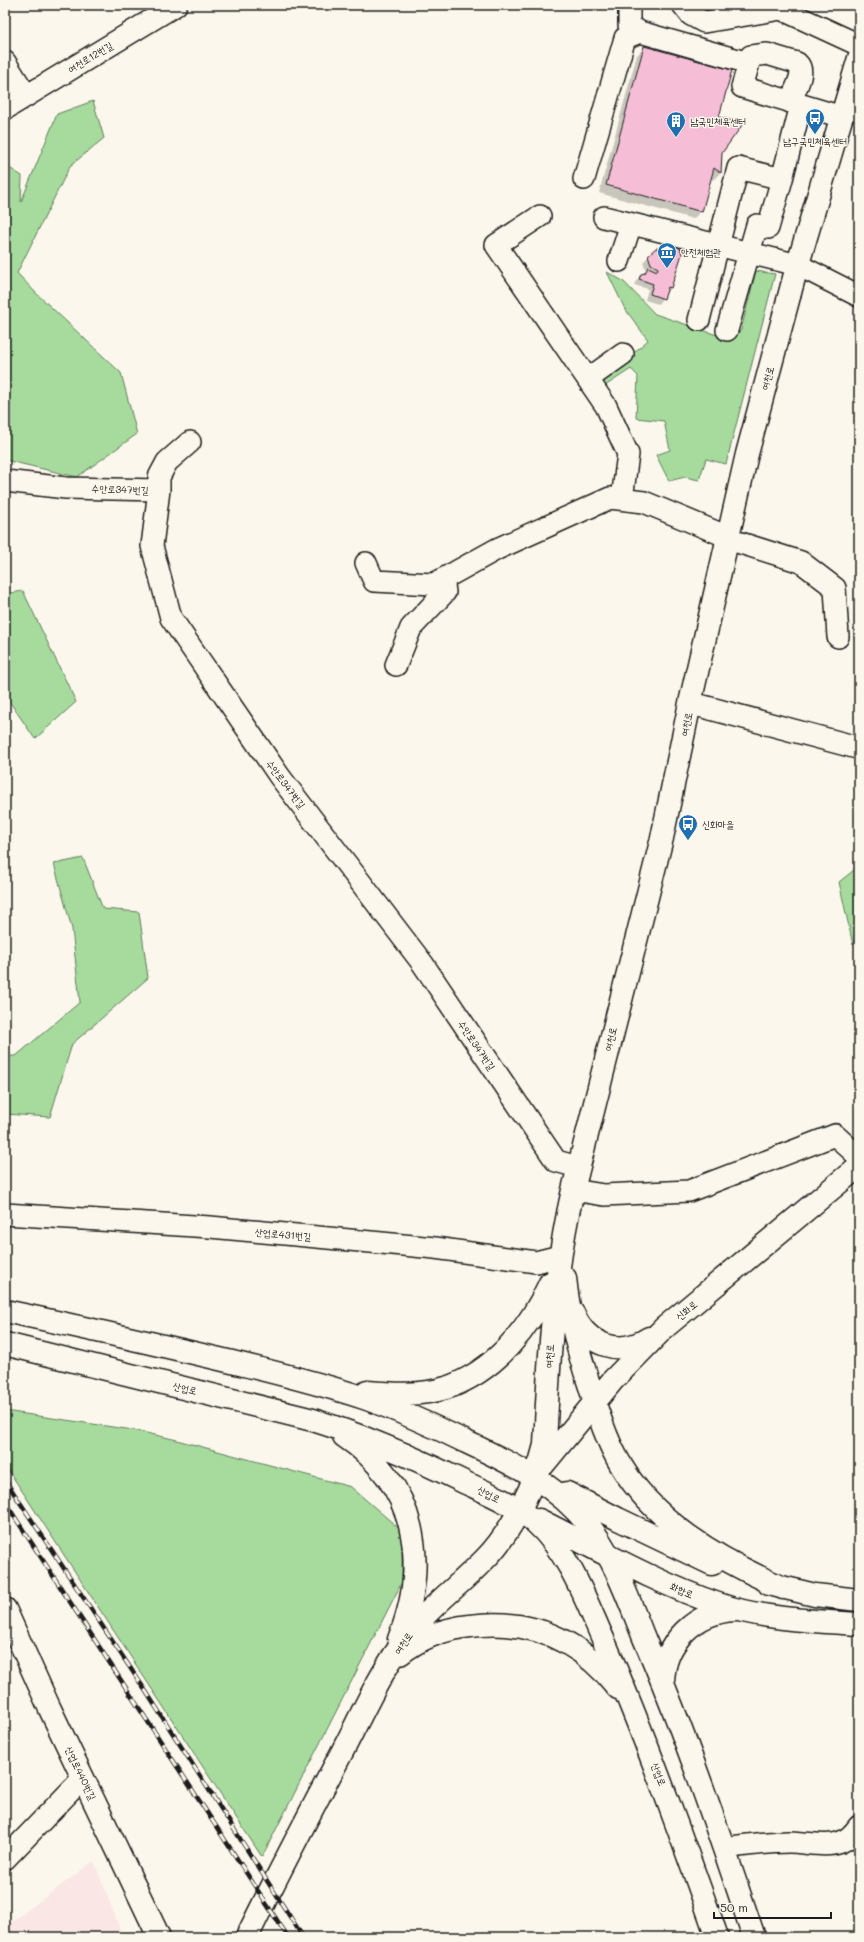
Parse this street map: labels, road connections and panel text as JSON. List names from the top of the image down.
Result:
{
  "streets": {
    "main road": [
      "여천로",
      "신화로",
      "산업로",
      "화합로",
      "산업로440번길"
    ],
    "street": ["여천로12번길", "수안로347번길", "산업로431번길"]
  },
  "crossings": [
    ["여천로", "수안로347번길"],
    ["여천로", "산업로431번길"],
    ["여천로", "신화로"],
    ["여천로", "산업로"],
    ["여천로", "화합로"],
    ["산업로", "화합로"]
  ],
  "places": {
    "bus stop": ["남구국민체육센터", "신화마을"],
    "building": ["남국민체육센터"],
    "museum": ["안전체험관"]
  },
  "scale_bar": "50 m"
}
